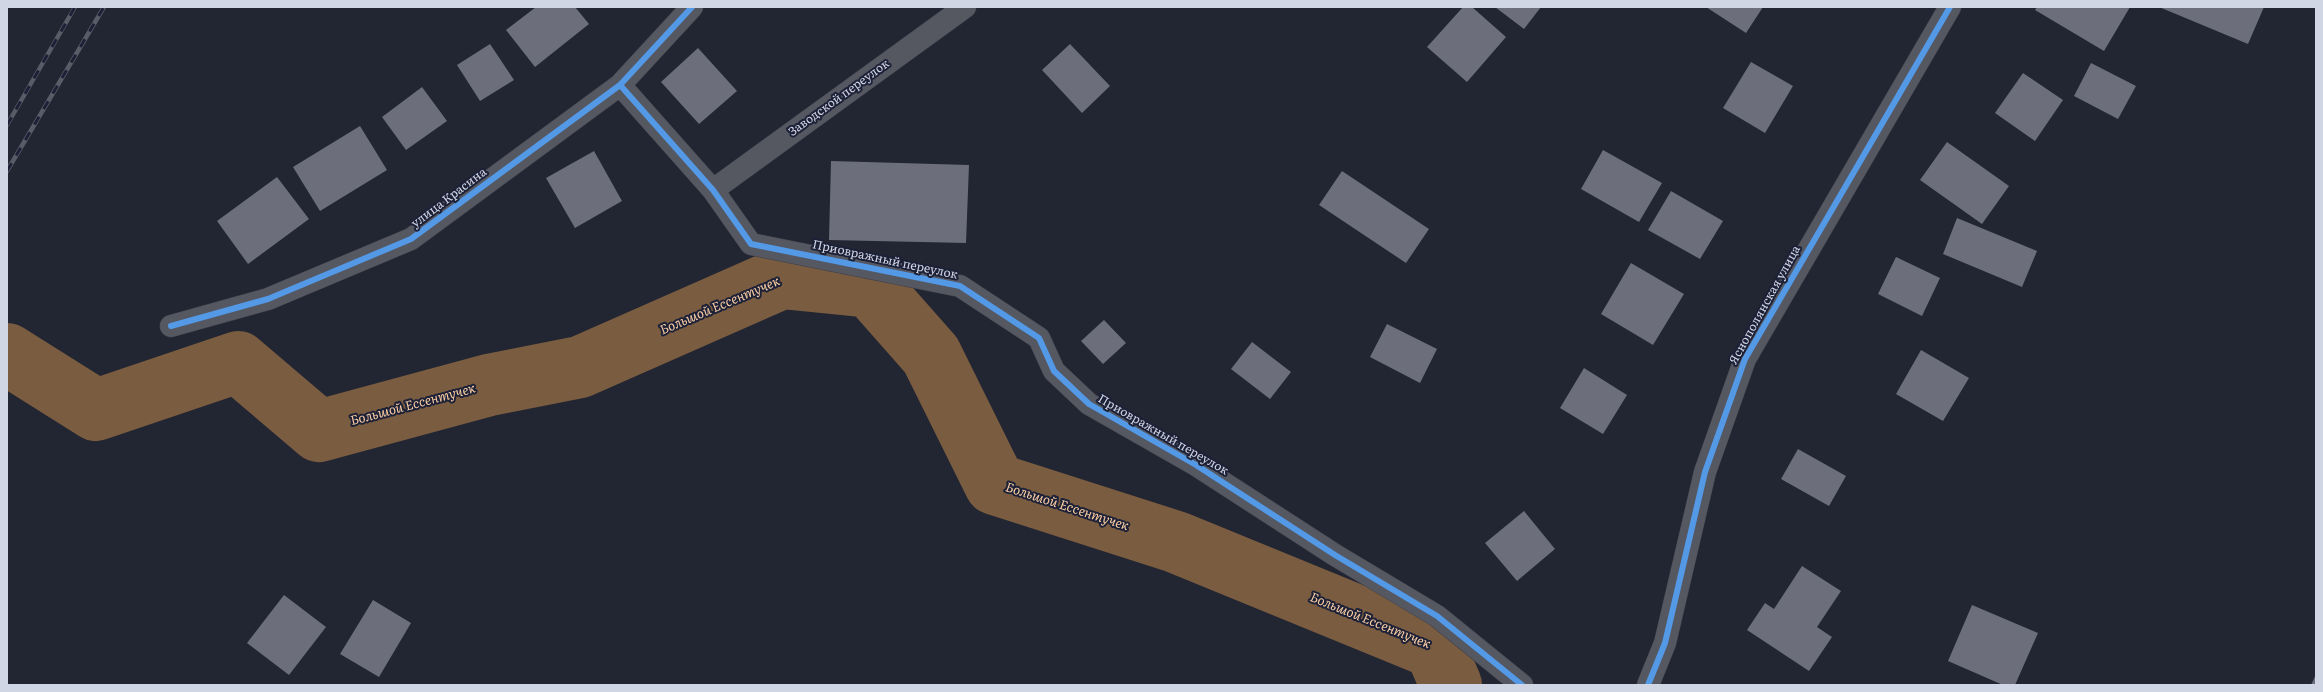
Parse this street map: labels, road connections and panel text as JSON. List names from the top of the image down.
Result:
{
  "streets": {
    "street": [
      "Заводской переулок",
      "улица Красина",
      "Приовражный переулок",
      "Яснополянская улица"
    ]
  },
  "crossings": [
    ["Заводской переулок", "Приовражный переулок"],
    ["улица Красина", "Приовражный переулок"]
  ],
  "water": ["Большой Ессентучек"]
}
